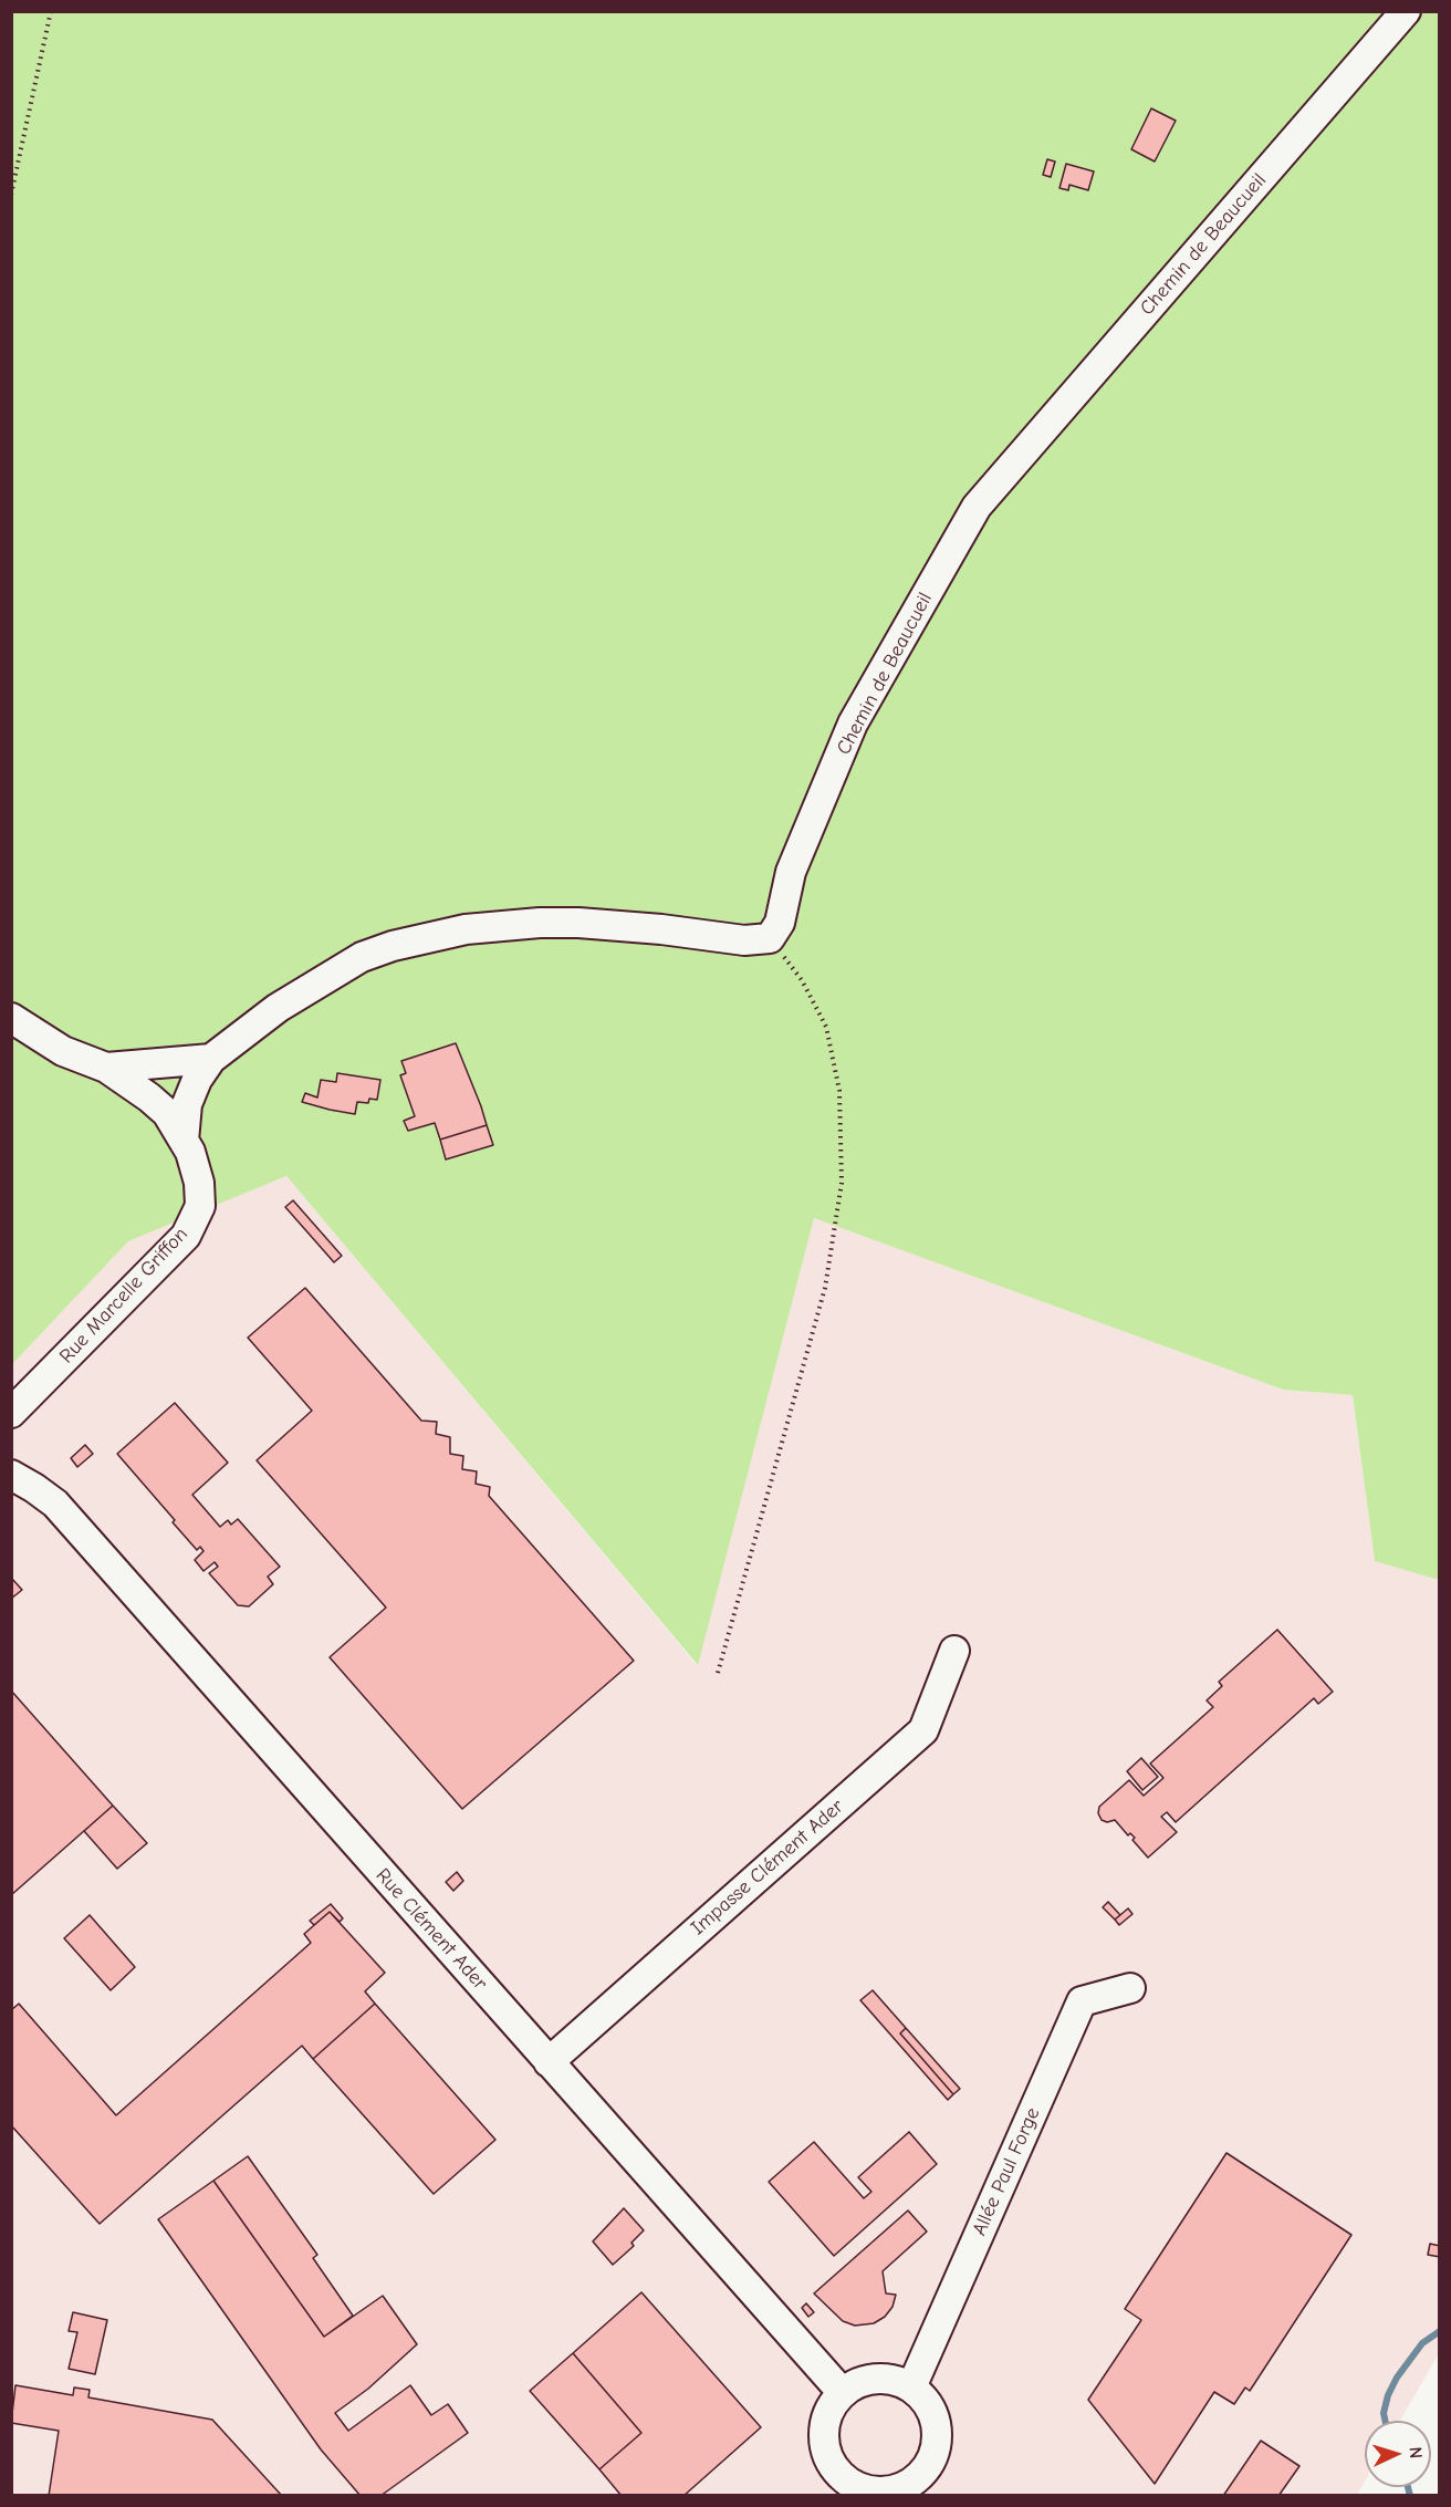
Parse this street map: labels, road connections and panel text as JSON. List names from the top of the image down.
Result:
{
  "streets": {
    "street": [
      "Chemin de Beaucueil",
      "Rue Marcelle Griffon",
      "Impasse Clément Ader",
      "Rue Clément Ader",
      "Allée Paul Forge"
    ]
  },
  "crossings": [
    ["Impasse Clément Ader", "Rue Clément Ader"],
    ["Rue Clément Ader", "Allée Paul Forge"]
  ],
  "north": "right"
}
